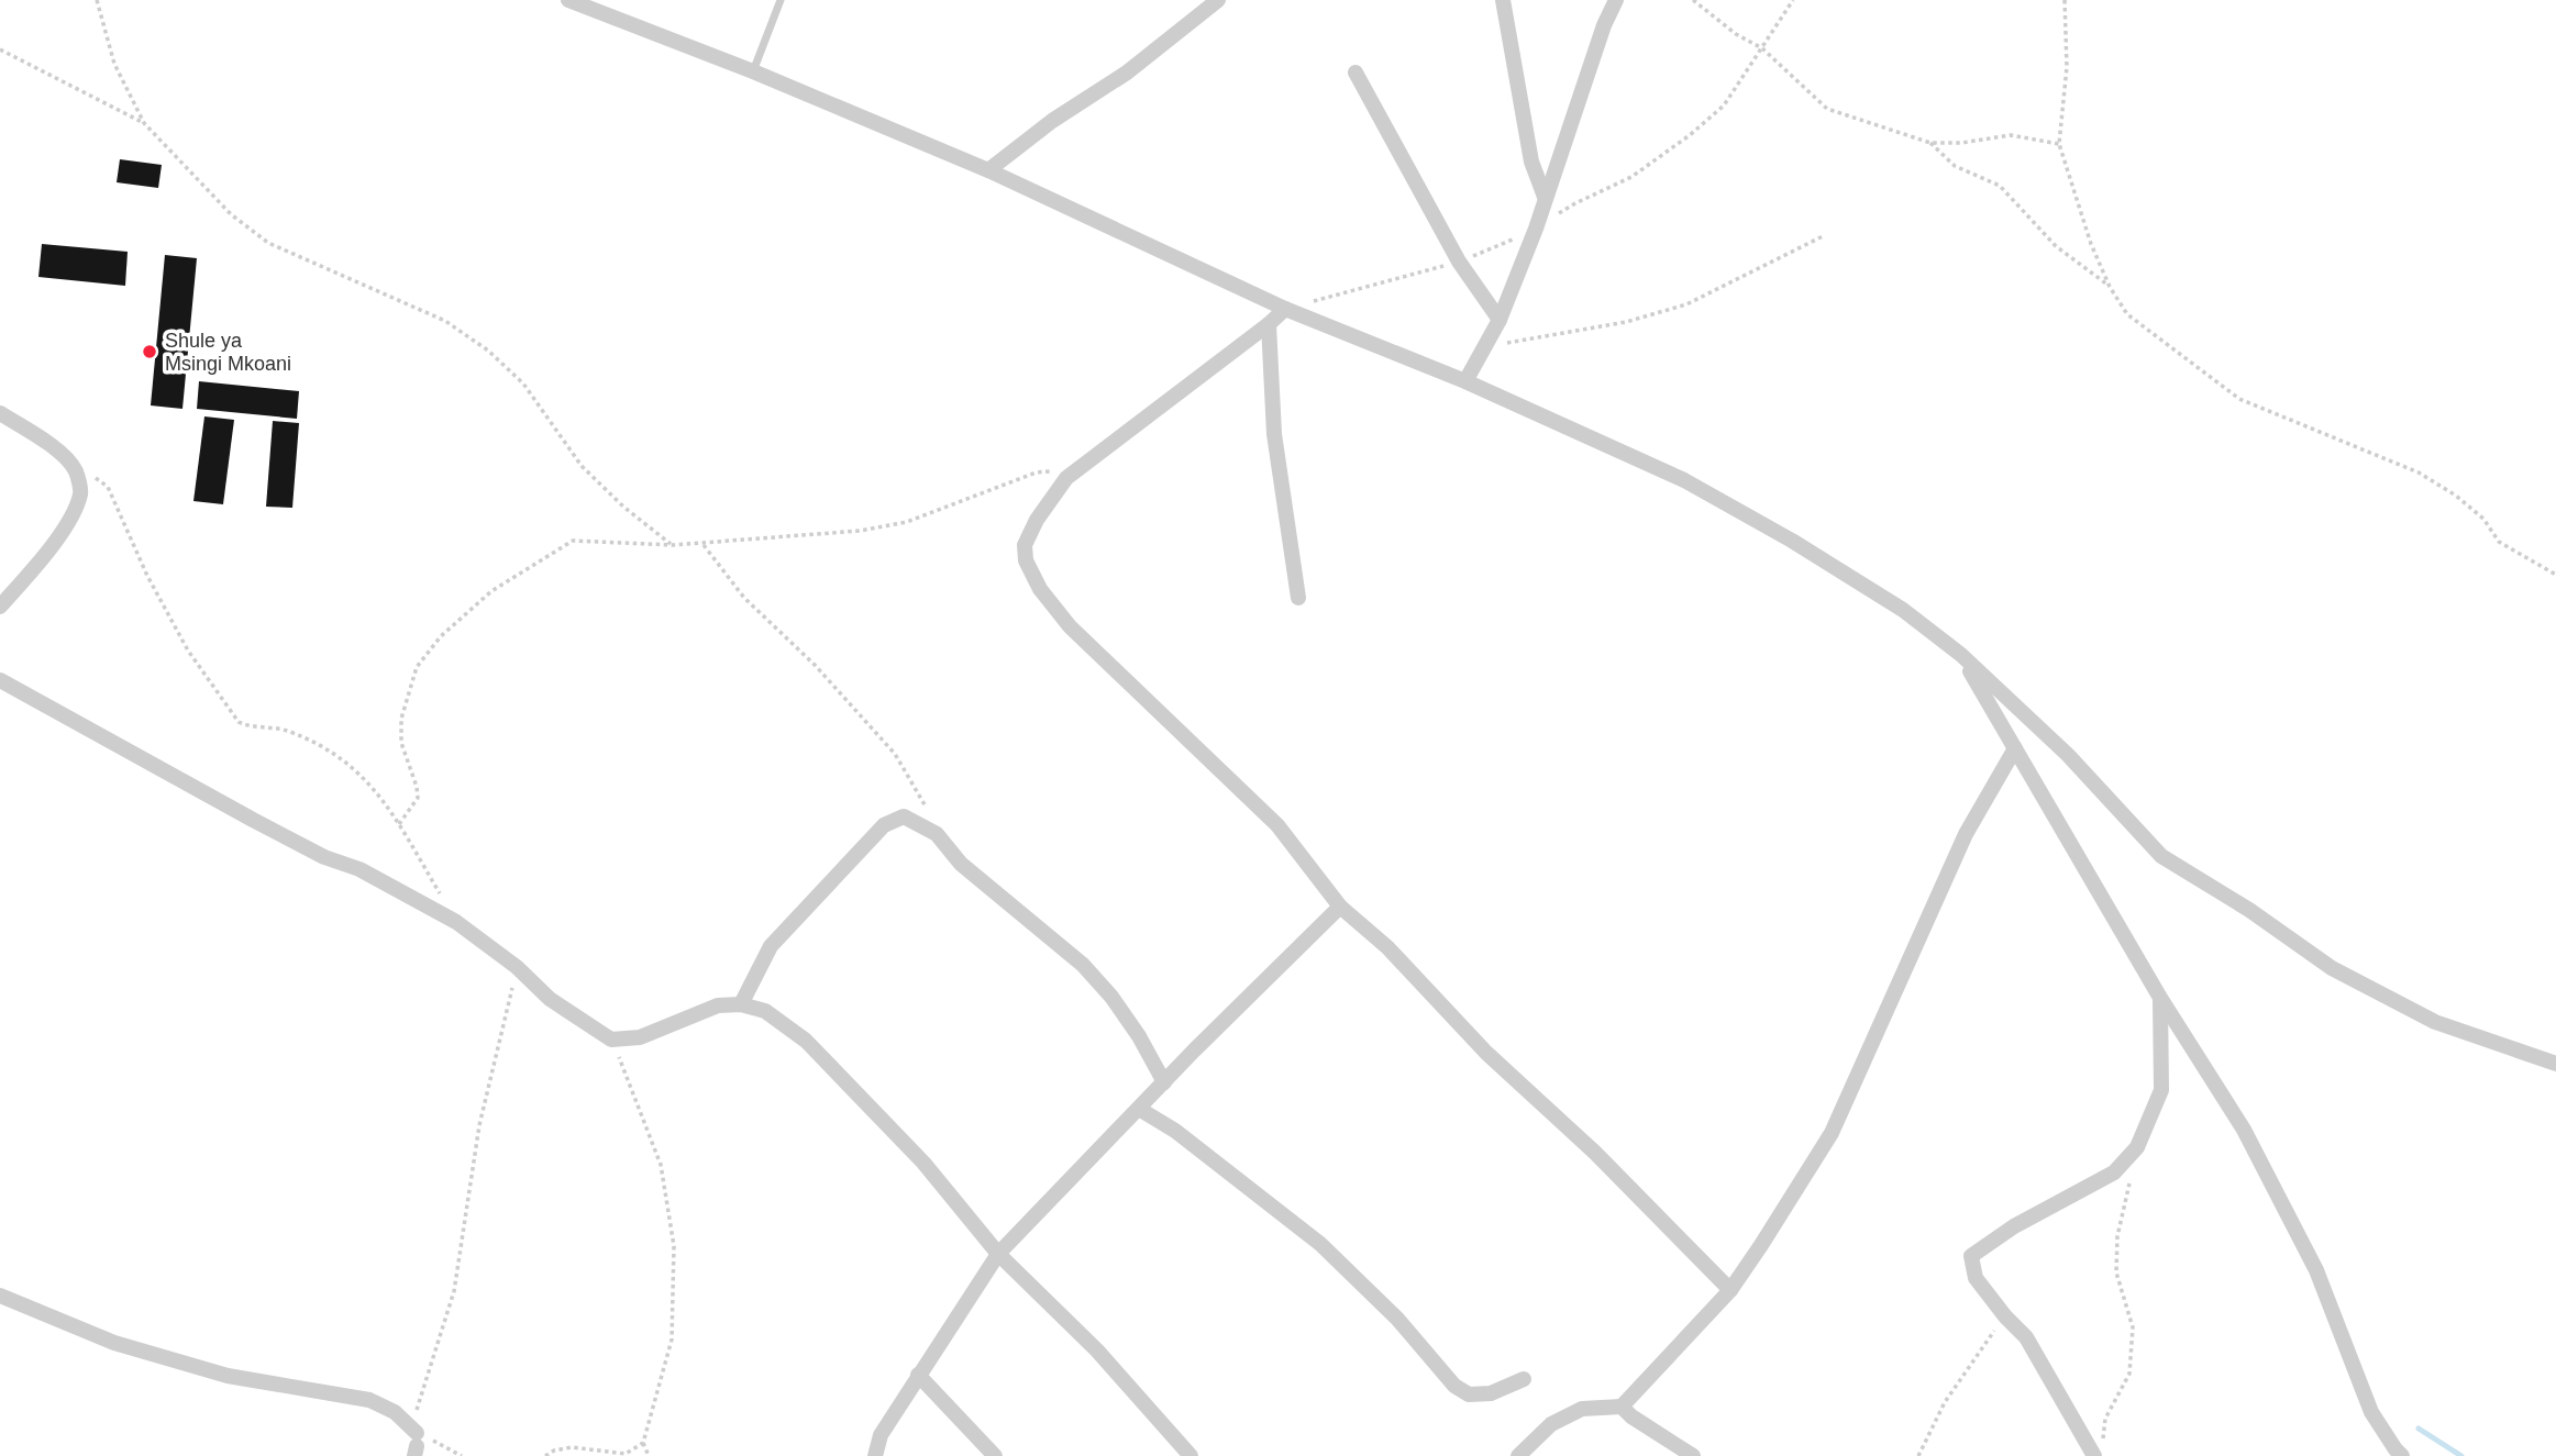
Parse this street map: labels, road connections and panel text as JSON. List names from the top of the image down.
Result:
{
  "places": ["Shule ya Msingi Mkoani"]
}
